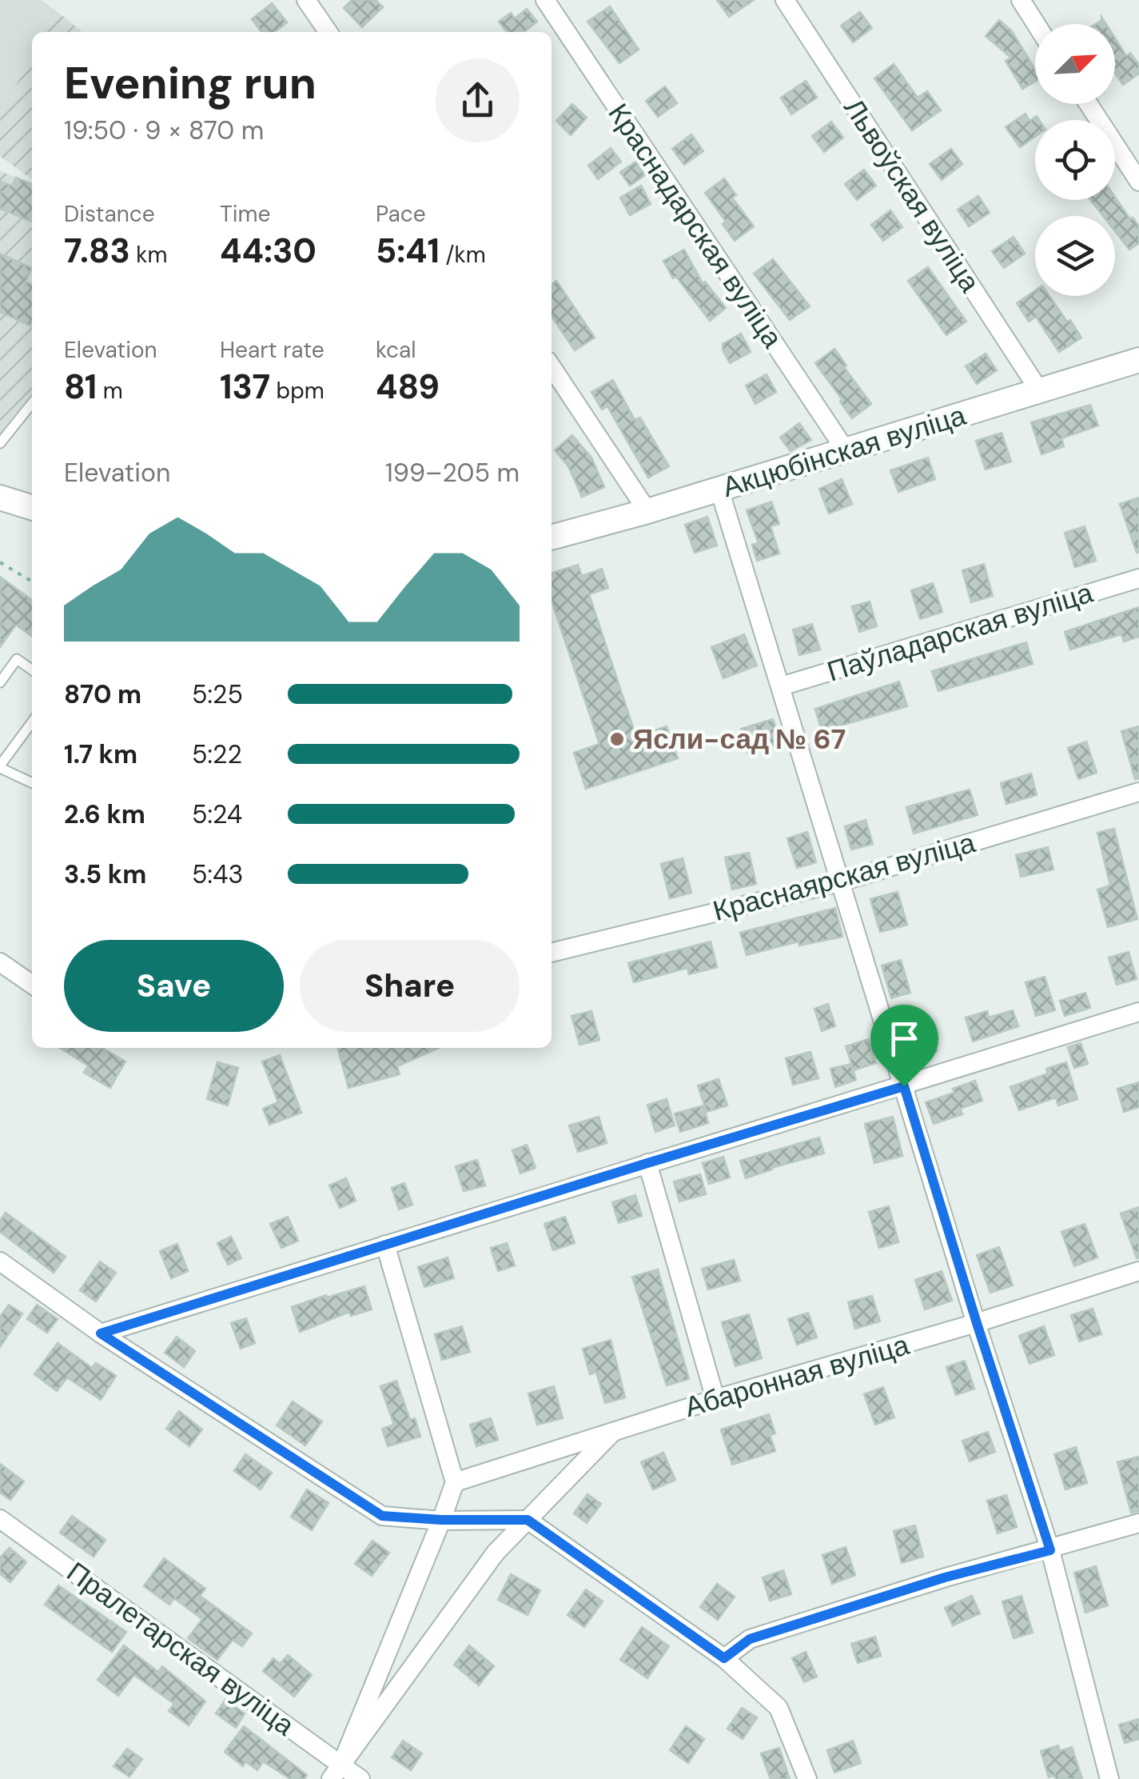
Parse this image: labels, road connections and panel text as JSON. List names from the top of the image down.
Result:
{
  "streets": {
    "street": [
      "Львоўская вуліца",
      "Краснадарская вуліца",
      "Акцюбінская вуліца",
      "Паўладарская вуліца",
      "Краснаярская вуліца",
      "Абаронная вуліца",
      "Пралетарская вуліца"
    ]
  },
  "crossings": [
    ["Львоўская вуліца", "Акцюбінская вуліца"],
    ["Краснадарская вуліца", "Акцюбінская вуліца"]
  ],
  "places": ["Ясли-сад № 67"],
  "north": "top right",
  "page": {
    "heading": ["Evening run", "19:50 · 9 × 870 m"],
    "stats": [
      ["Distance", "7.83 km"],
      ["Time", "44:30"],
      ["Pace", "5:41 /km"],
      ["Elevation", "81 m"],
      ["Heart rate", "137 bpm"],
      ["kcal", "489"]
    ],
    "chart": ["Elevation", "199–205 m"],
    "list": [
      {
        "name": "870 m",
        "note": "5:25"
      },
      {
        "name": "1.7 km",
        "note": "5:22"
      },
      {
        "name": "2.6 km",
        "note": "5:24"
      },
      {
        "name": "3.5 km",
        "note": "5:43"
      }
    ],
    "buttons": ["Save", "Share"]
  }
}
